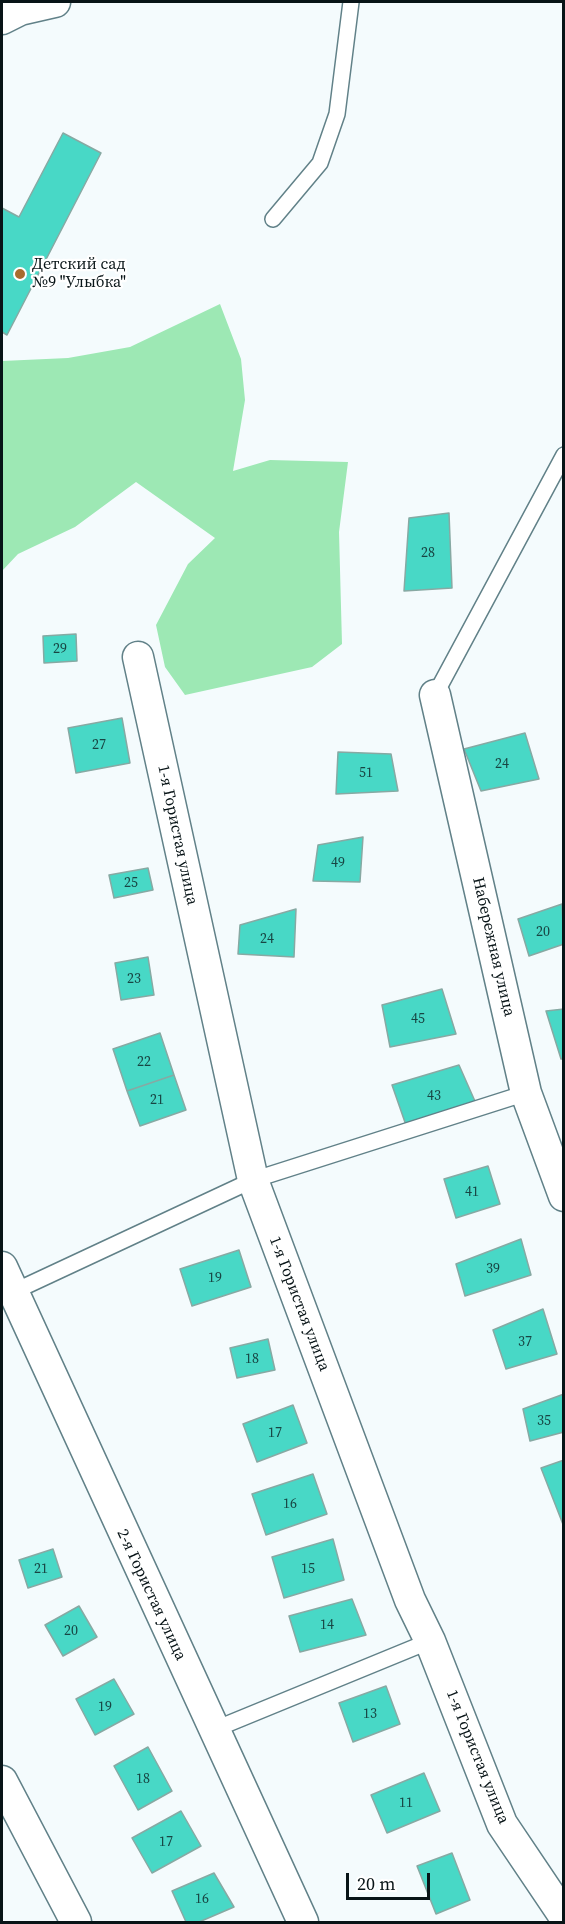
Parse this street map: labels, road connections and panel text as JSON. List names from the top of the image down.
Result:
{
  "streets": {
    "street": ["1-я Гористая улица", "Набережная улица", "2-я Гористая улица"]
  },
  "places": ["Детский сад №9 \"Улыбка\""],
  "house_numbers": [
    "28",
    "29",
    "27",
    "24",
    "51",
    "49",
    "25",
    "20",
    "24",
    "23",
    "45",
    "22",
    "43",
    "21",
    "41",
    "39",
    "19",
    "37",
    "18",
    "35",
    "17",
    "16",
    "21",
    "15",
    "14",
    "20",
    "19",
    "13",
    "18",
    "11",
    "17",
    "16"
  ],
  "scale_bar": "20 m"
}
